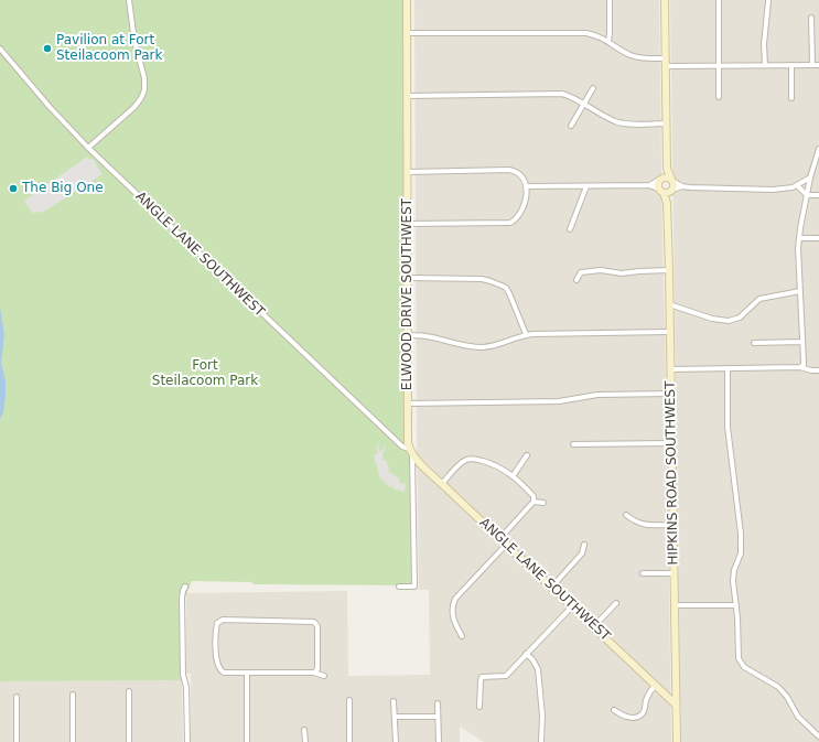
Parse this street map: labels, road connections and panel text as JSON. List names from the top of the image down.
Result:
{
  "streets": {
    "street": ["ANGLE LANE SOUTHWEST", "ELWOOD DRIVE SOUTHWEST", "HIPKINS ROAD SOUTHWEST"]
  },
  "crossings": [
    ["ANGLE LANE SOUTHWEST", "ELWOOD DRIVE SOUTHWEST"],
    ["ANGLE LANE SOUTHWEST", "HIPKINS ROAD SOUTHWEST"]
  ],
  "parks": ["Fort Steilacoom Park"],
  "places": ["Pavilion at Fort Steilacoom Park", "The Big One"]
}
